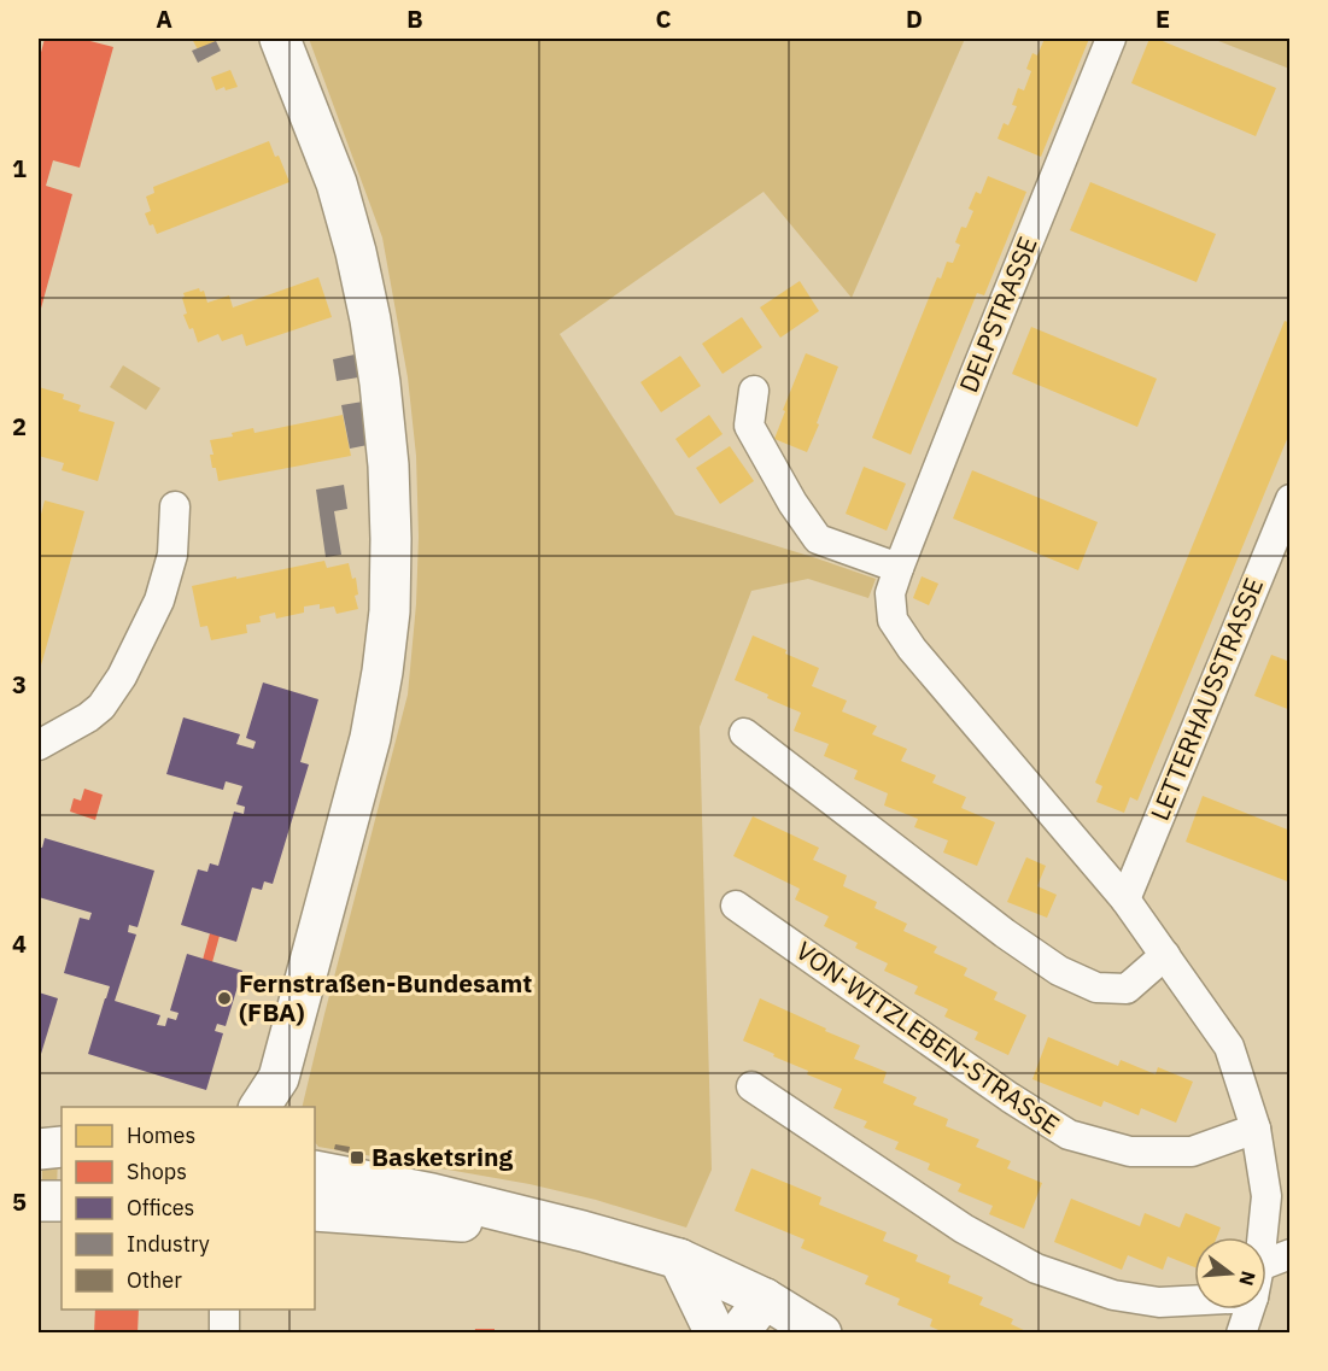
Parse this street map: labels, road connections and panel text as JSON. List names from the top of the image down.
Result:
{
  "streets": {
    "street": ["DELPSTRASSE", "LETTERHAUSSTRASSE", "VON-WITZLEBEN-STRASSE"]
  },
  "places": {
    "other": ["Fernstraßen-Bundesamt (FBA)"],
    "transit": ["Basketsring"]
  },
  "legend": [
    "Homes",
    "Shops",
    "Offices",
    "Industry",
    "Other"
  ],
  "north": "right",
  "grid": {
    "columns": [
      "A",
      "B",
      "C",
      "D",
      "E"
    ],
    "rows": [
      "1",
      "2",
      "3",
      "4",
      "5"
    ]
  }
}
